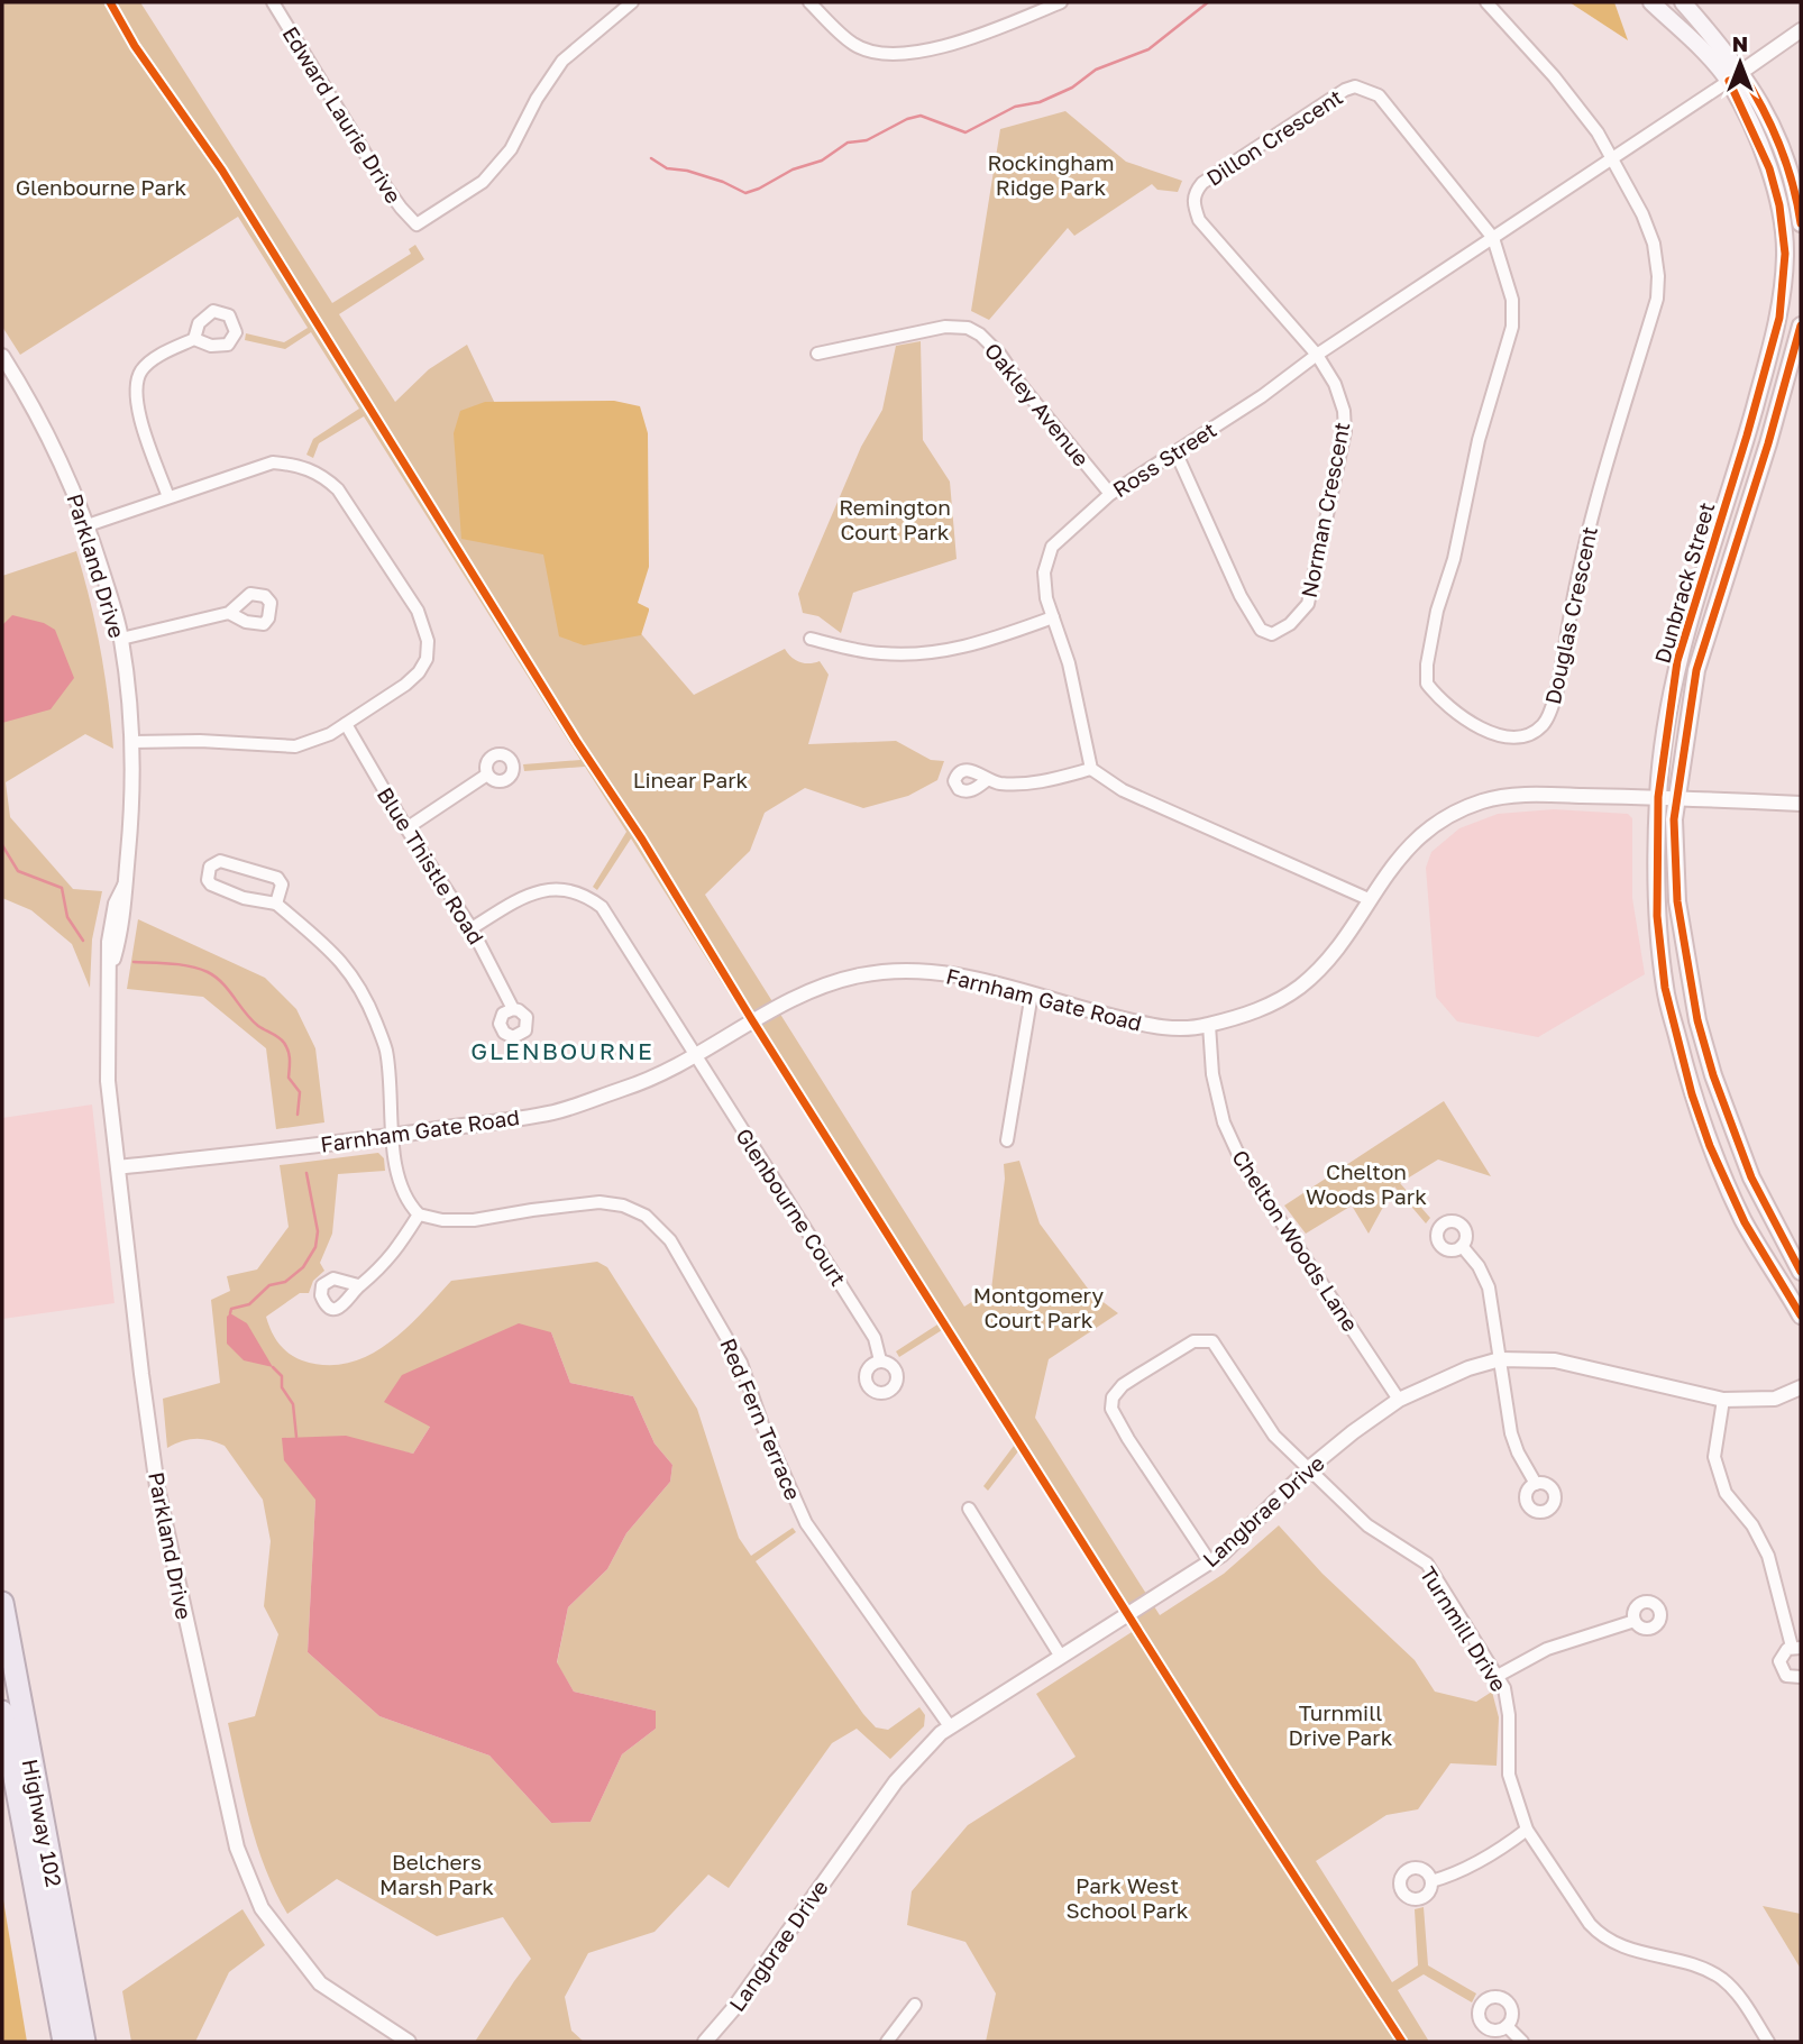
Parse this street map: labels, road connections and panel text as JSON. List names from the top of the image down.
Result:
{
  "streets": {
    "highway": ["Highway 102"],
    "main road": ["Dunbrack Street"],
    "street": [
      "Edward Laurie Drive",
      "Dillon Crescent",
      "Oakley Avenue",
      "Ross Street",
      "Norman Crescent",
      "Parkland Drive",
      "Douglas Crescent",
      "Blue Thistle Road",
      "Farnham Gate Road",
      "Glenbourne Court",
      "Chelton Woods Lane",
      "Red Fern Terrace",
      "Langbrae Drive",
      "Turnmill Drive"
    ]
  },
  "crossings": [
    ["Dillon Crescent", "Ross Street"],
    ["Dillon Crescent", "Norman Crescent"],
    ["Dillon Crescent", "Douglas Crescent"],
    ["Oakley Avenue", "Ross Street"],
    ["Ross Street", "Norman Crescent"],
    ["Ross Street", "Dunbrack Street"],
    ["Ross Street", "Douglas Crescent"],
    ["Parkland Drive", "Farnham Gate Road"],
    ["Dunbrack Street", "Farnham Gate Road"],
    ["Blue Thistle Road", "Glenbourne Court"],
    ["Farnham Gate Road", "Glenbourne Court"],
    ["Farnham Gate Road", "Chelton Woods Lane"],
    ["Chelton Woods Lane", "Langbrae Drive"],
    ["Red Fern Terrace", "Langbrae Drive"],
    ["Langbrae Drive", "Turnmill Drive"]
  ],
  "districts": ["GLENBOURNE"],
  "parks": [
    "Rockingham Ridge Park",
    "Glenbourne Park",
    "Remington Court Park",
    "Linear Park",
    "Chelton Woods Park",
    "Montgomery Court Park",
    "Turnmill Drive Park",
    "Belchers Marsh Park",
    "Park West School Park"
  ],
  "north": "top"
}
